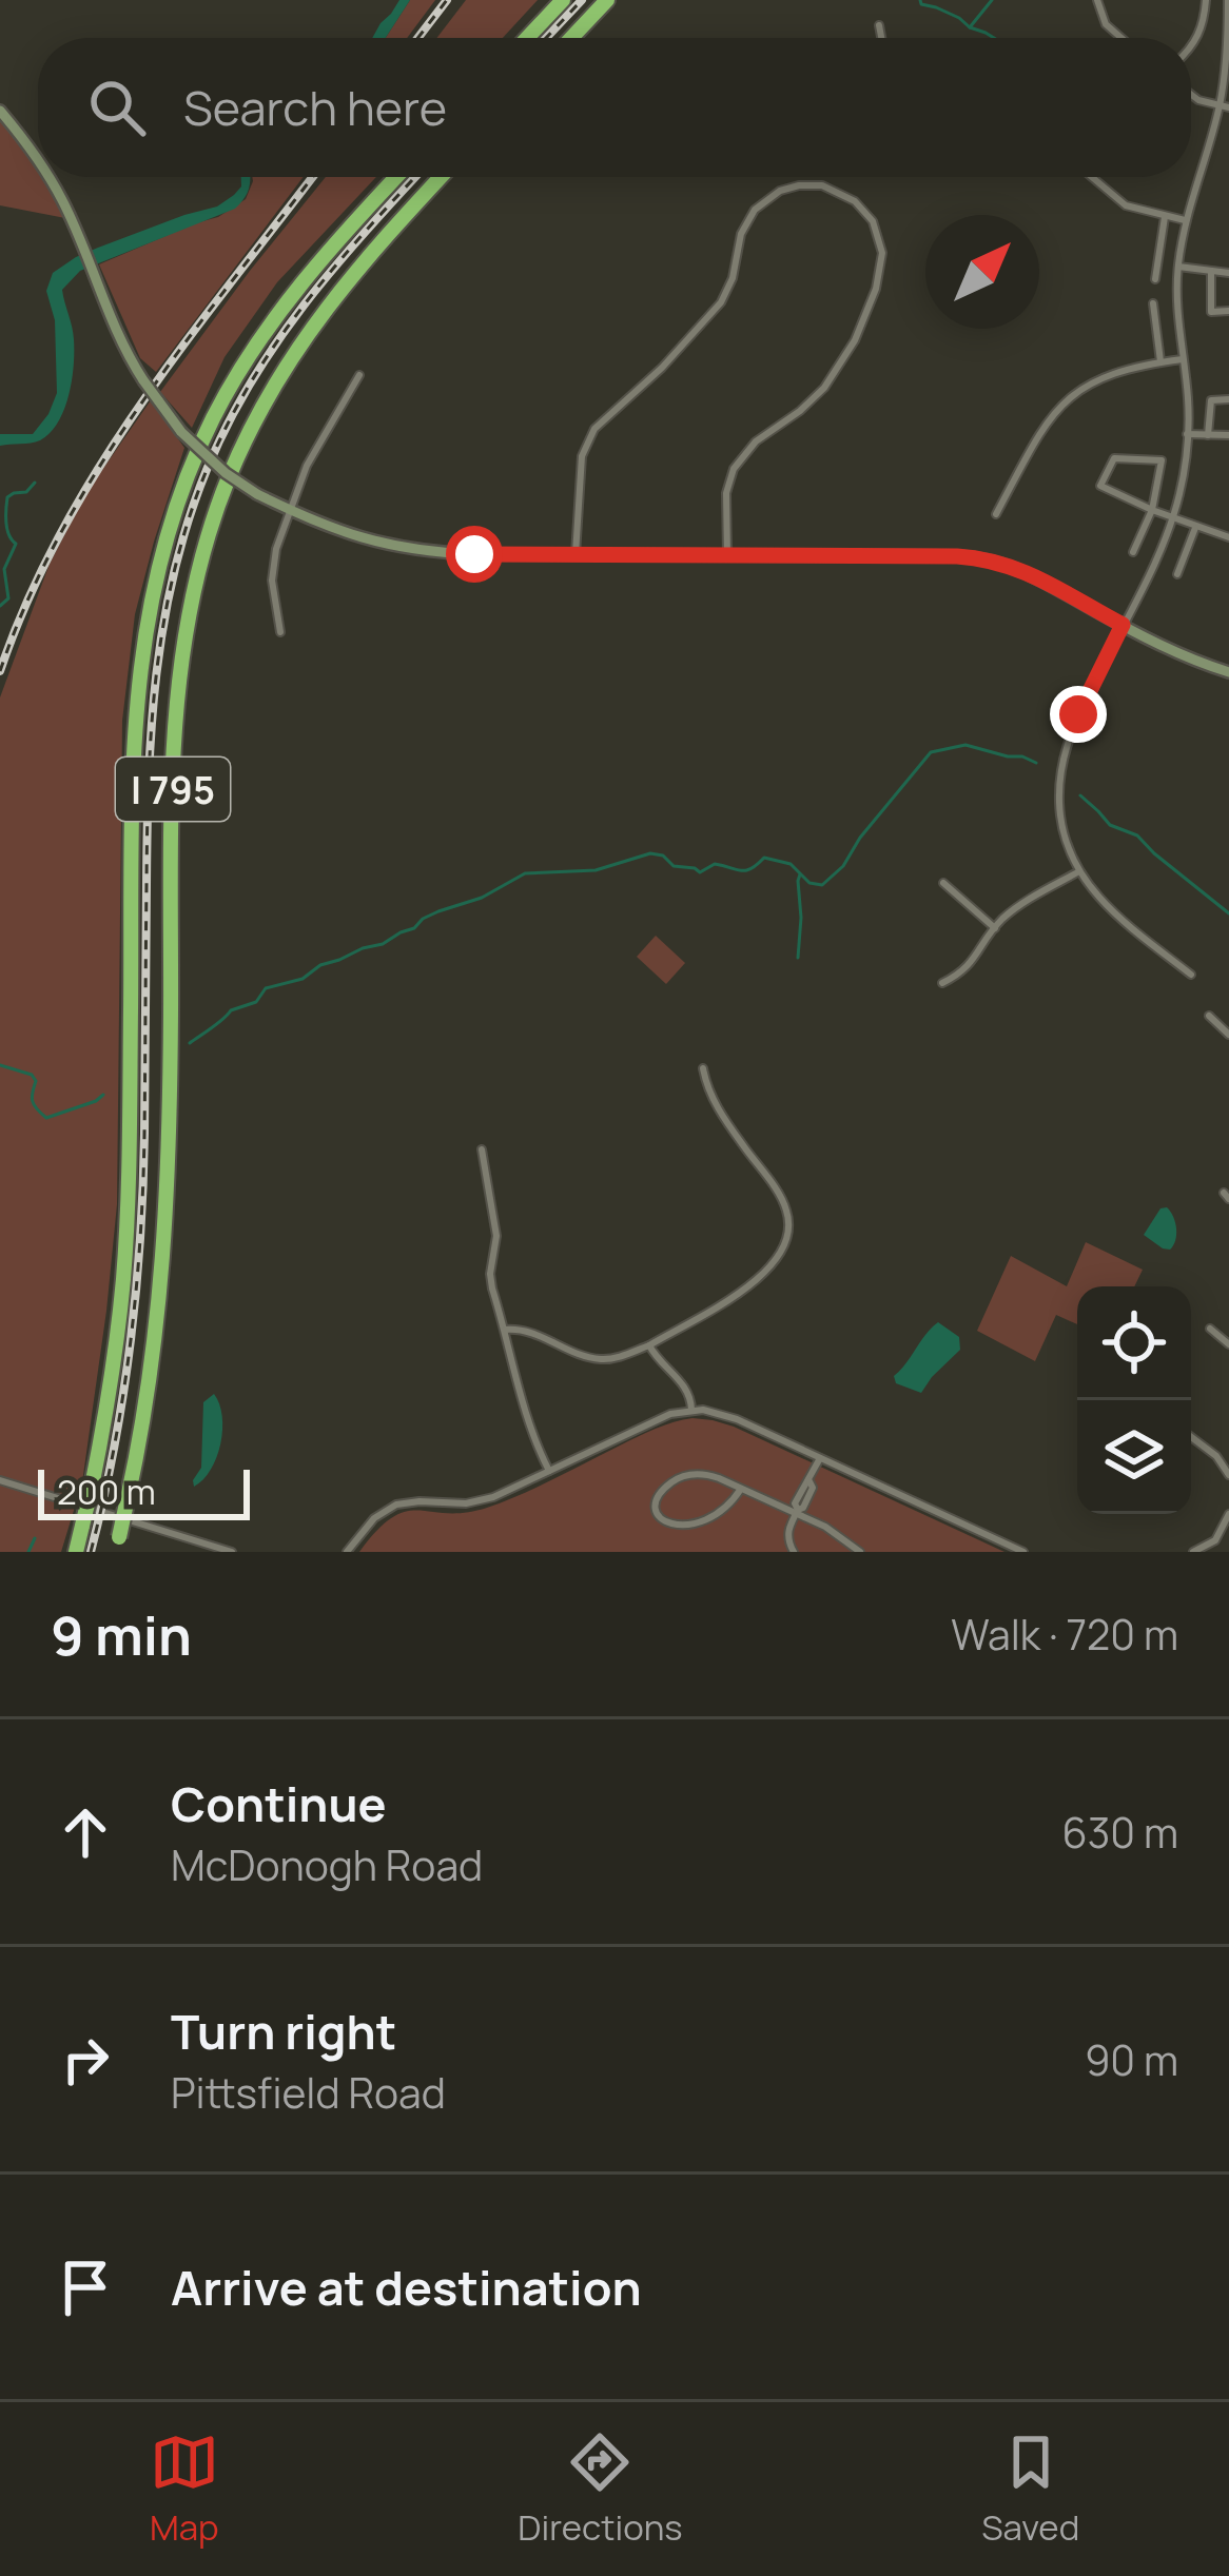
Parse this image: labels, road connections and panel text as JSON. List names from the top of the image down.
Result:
{
  "streets": {
    "highway": ["I 795"]
  },
  "scale_bar": "200 m",
  "north": "top right",
  "page": {
    "search": "Search here",
    "scale": "200 m",
    "heading": ["9 min", "Walk · 720 m"],
    "list": [
      ["Continue", "McDonogh Road", "630 m"],
      ["Turn right", "Pittsfield Road", "90 m"],
      "Arrive at destination"
    ],
    "nav": ["Map", "Directions", "Saved"]
  }
}
